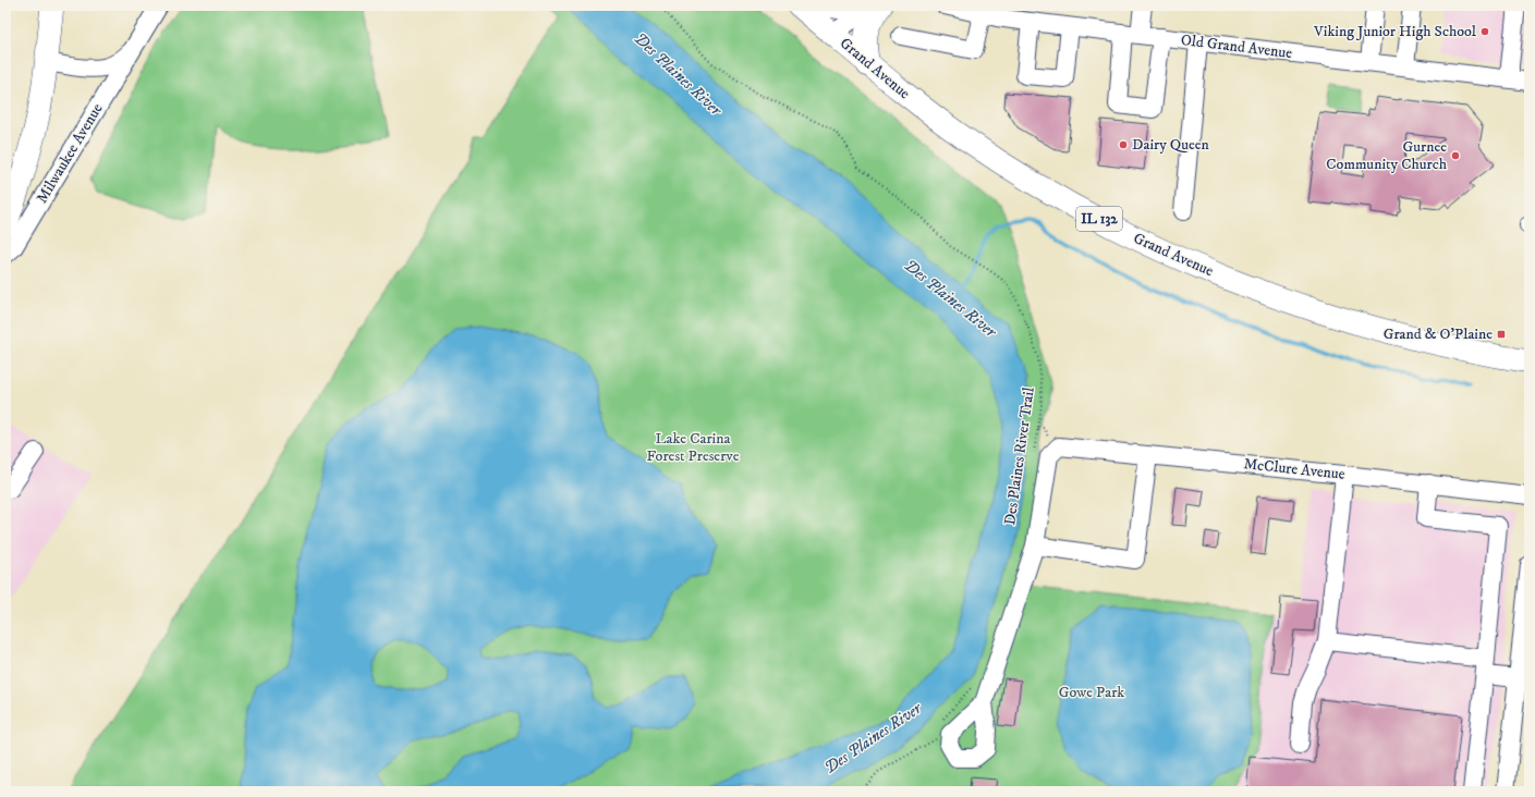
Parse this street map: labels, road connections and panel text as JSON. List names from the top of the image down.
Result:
{
  "streets": {
    "main road": ["Grand Avenue", "IL 132"],
    "street": ["Old Grand Avenue", "Milwaukee Avenue", "McClure Avenue"],
    "path": ["Des Plaines River Trail"]
  },
  "water": ["Des Plaines River"],
  "parks": ["Lake Carina Forest Preserve", "Gowe Park"],
  "places": {
    "other": ["Viking Junior High School", "Dairy Queen", "Gurnee Community Church"],
    "transit": ["Grand & O'Plaine"]
  }
}
